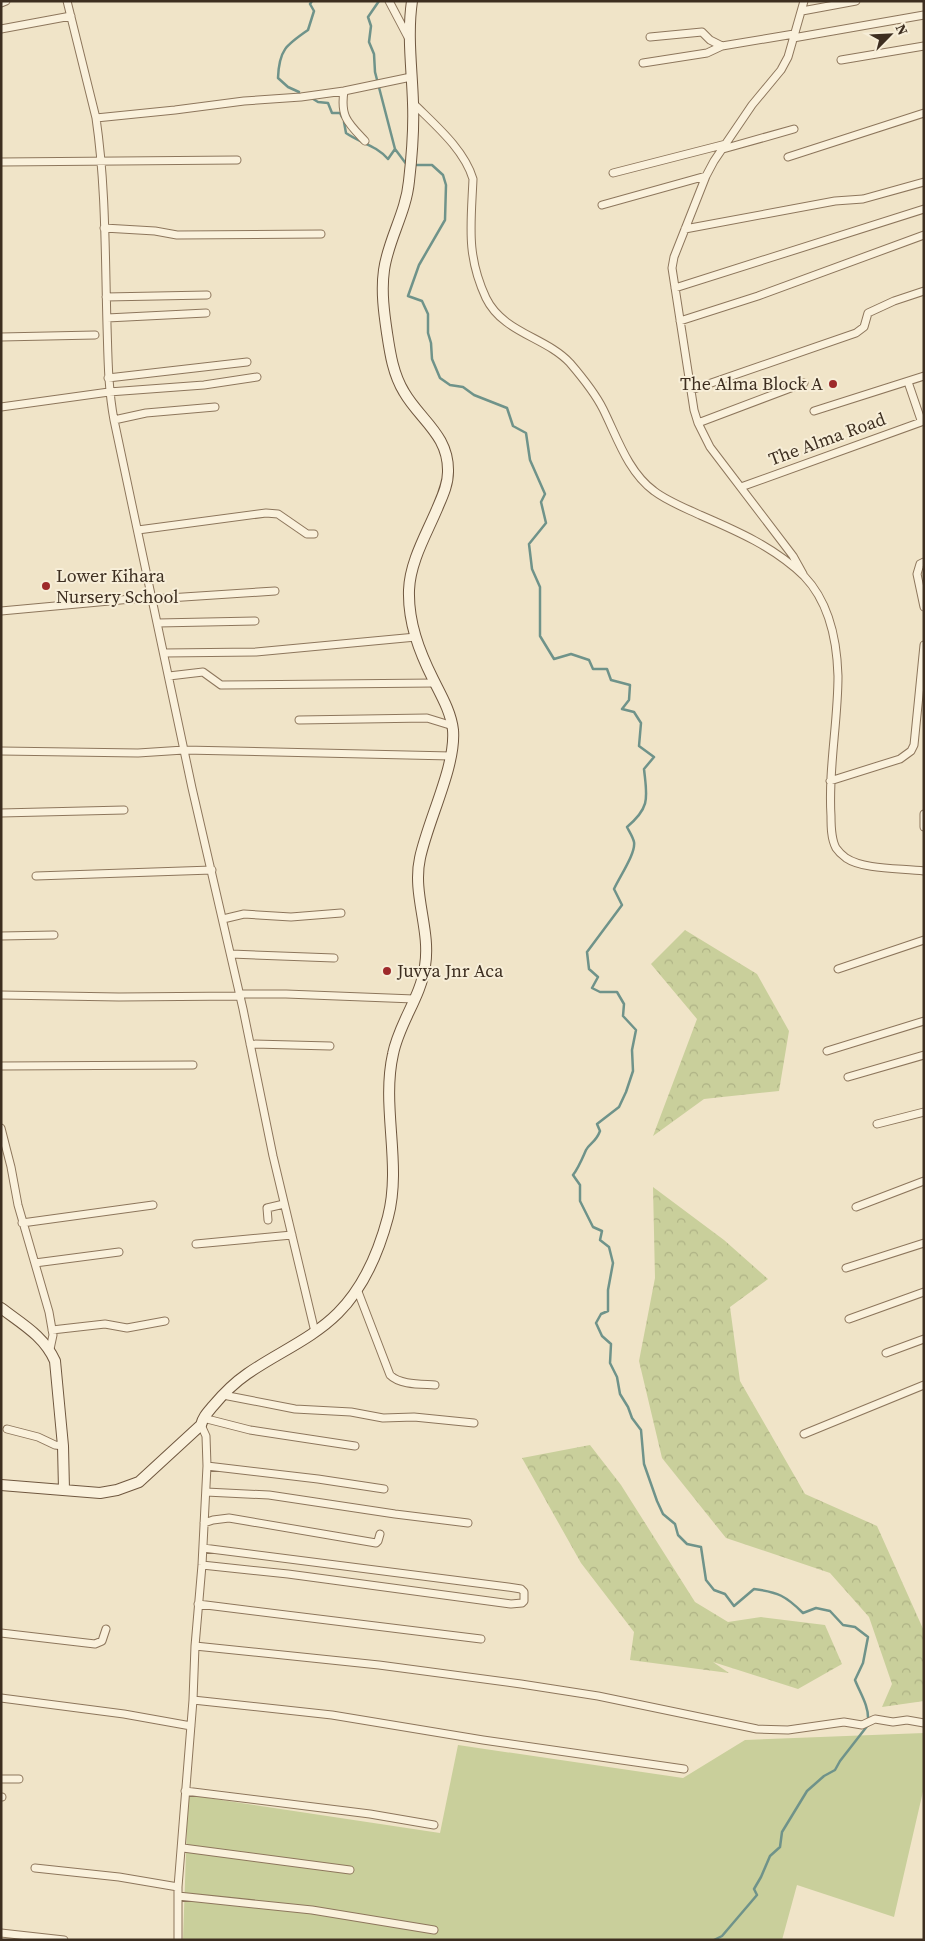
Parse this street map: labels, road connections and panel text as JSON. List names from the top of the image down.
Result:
{
  "streets": {
    "street": ["The Alma Road"]
  },
  "places": ["The Alma Block A", "Lower Kihara Nursery School", "Juvya Jnr Aca"],
  "north": "top right"
}
